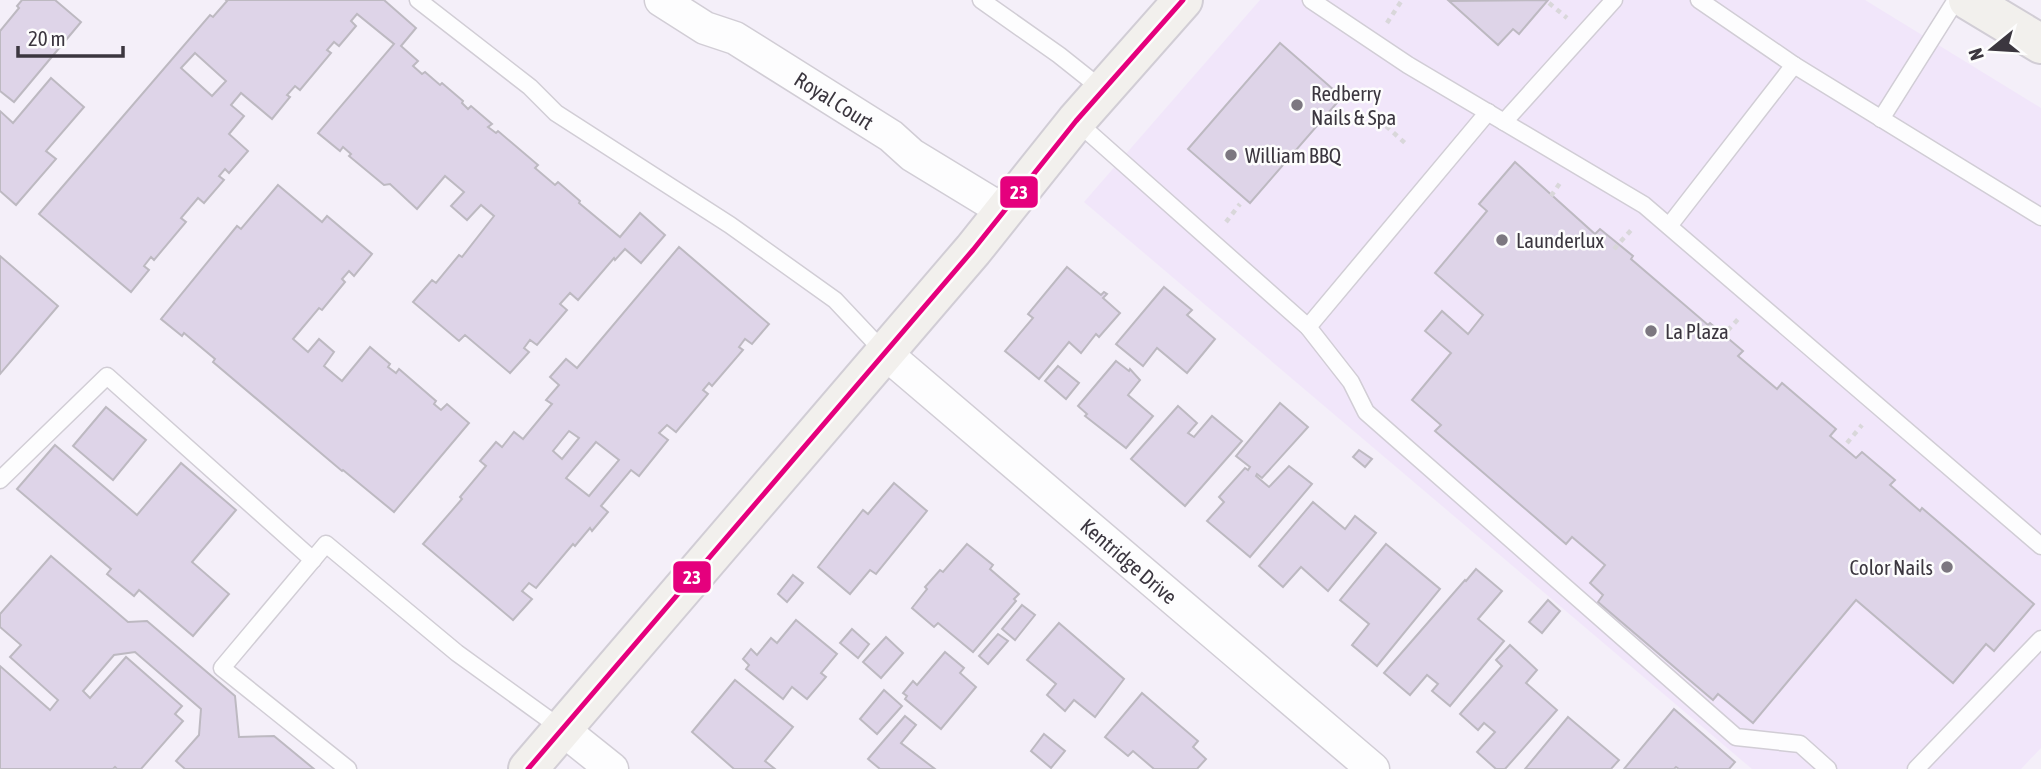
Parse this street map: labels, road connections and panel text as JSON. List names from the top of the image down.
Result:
{
  "streets": {
    "street": ["Royal Court", "Kentridge Drive"]
  },
  "places": [
    "Redberry Nails & Spa",
    "William BBQ",
    "Launderlux",
    "La Plaza",
    "Color Nails"
  ],
  "lines": ["transit line 23"],
  "scale_bar": "20 m",
  "north": "left"
}
